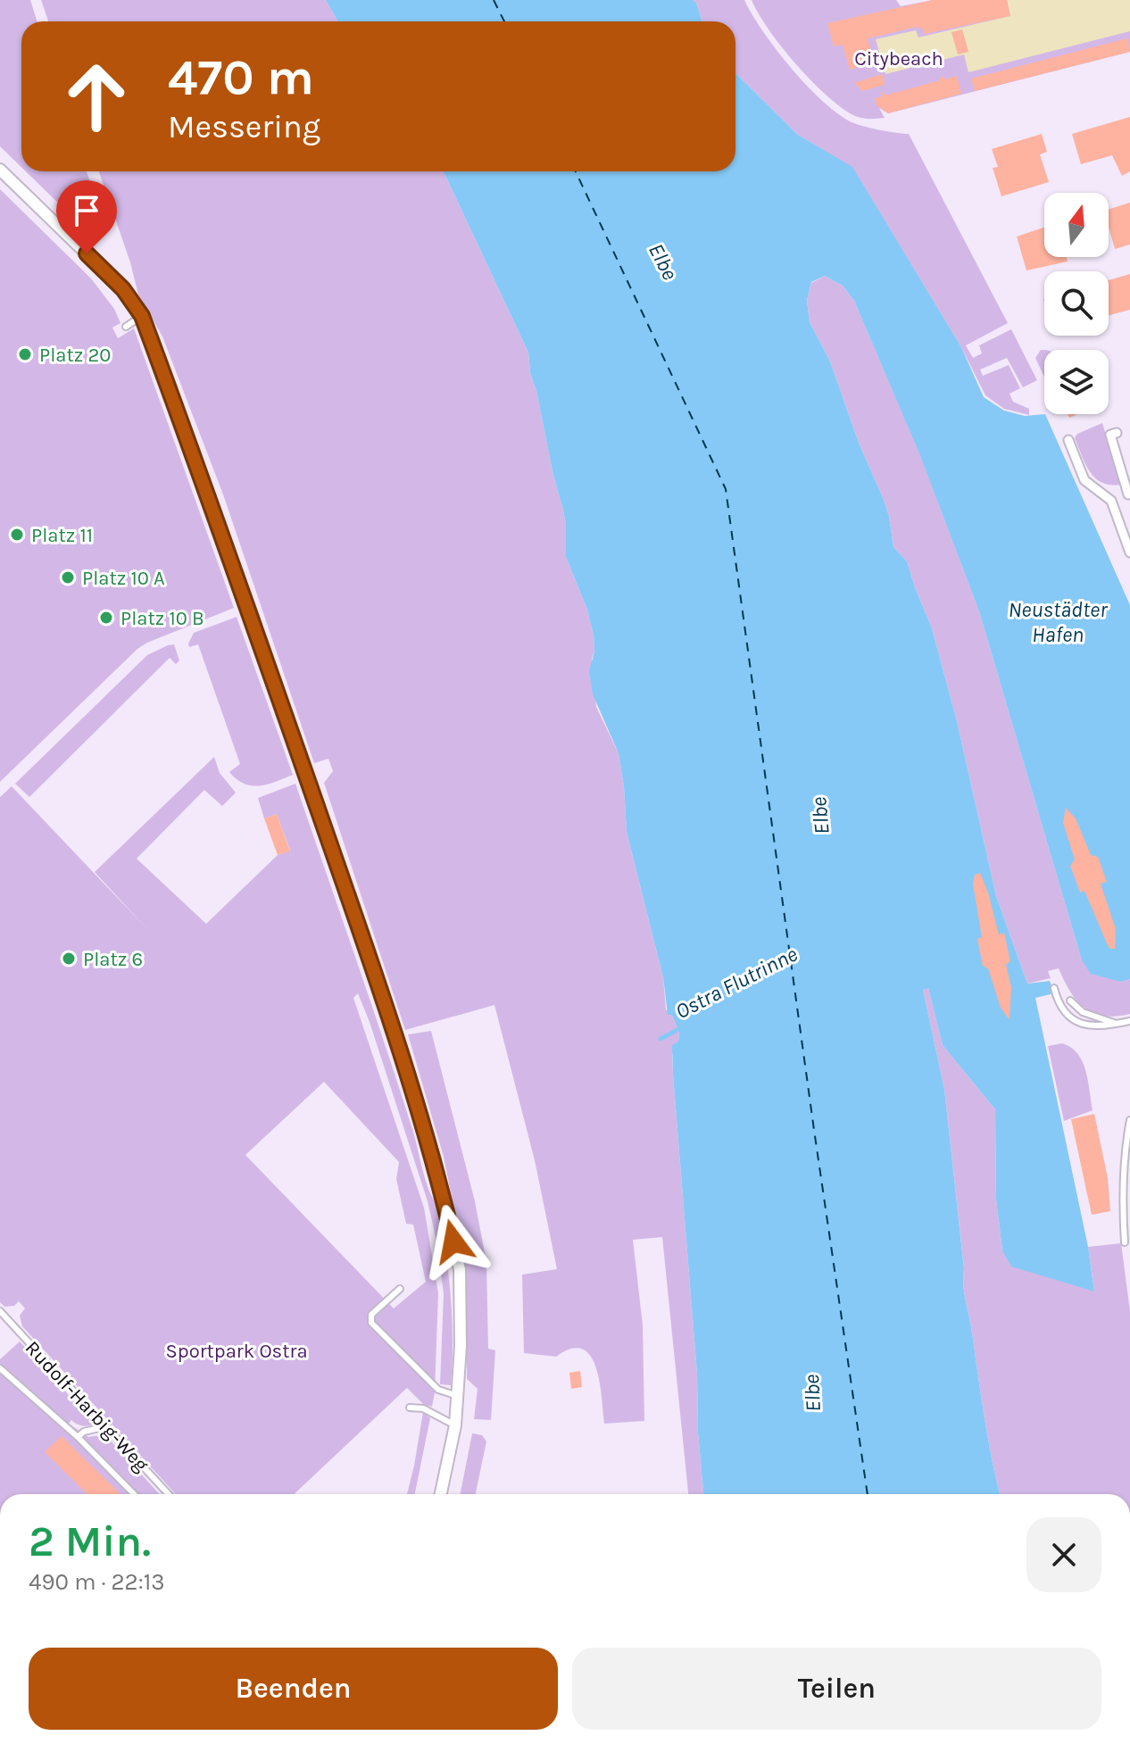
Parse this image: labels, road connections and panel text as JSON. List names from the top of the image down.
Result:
{
  "streets": {
    "lane": ["Rudolf-Harbig-Weg"]
  },
  "water": ["Elbe", "Neustädter Hafen", "Ostra Flutrinne"],
  "parks": ["Citybeach", "Sportpark Ostra"],
  "places": [
    "Platz 20",
    "Platz 11",
    "Platz 10 A",
    "Platz 10 B",
    "Platz 6"
  ],
  "north": "top",
  "page": {
    "turn": ["470 m", "Messering"],
    "heading": ["2 Min.", "490 m · 22:13"],
    "buttons": ["Beenden", "Teilen"]
  }
}
